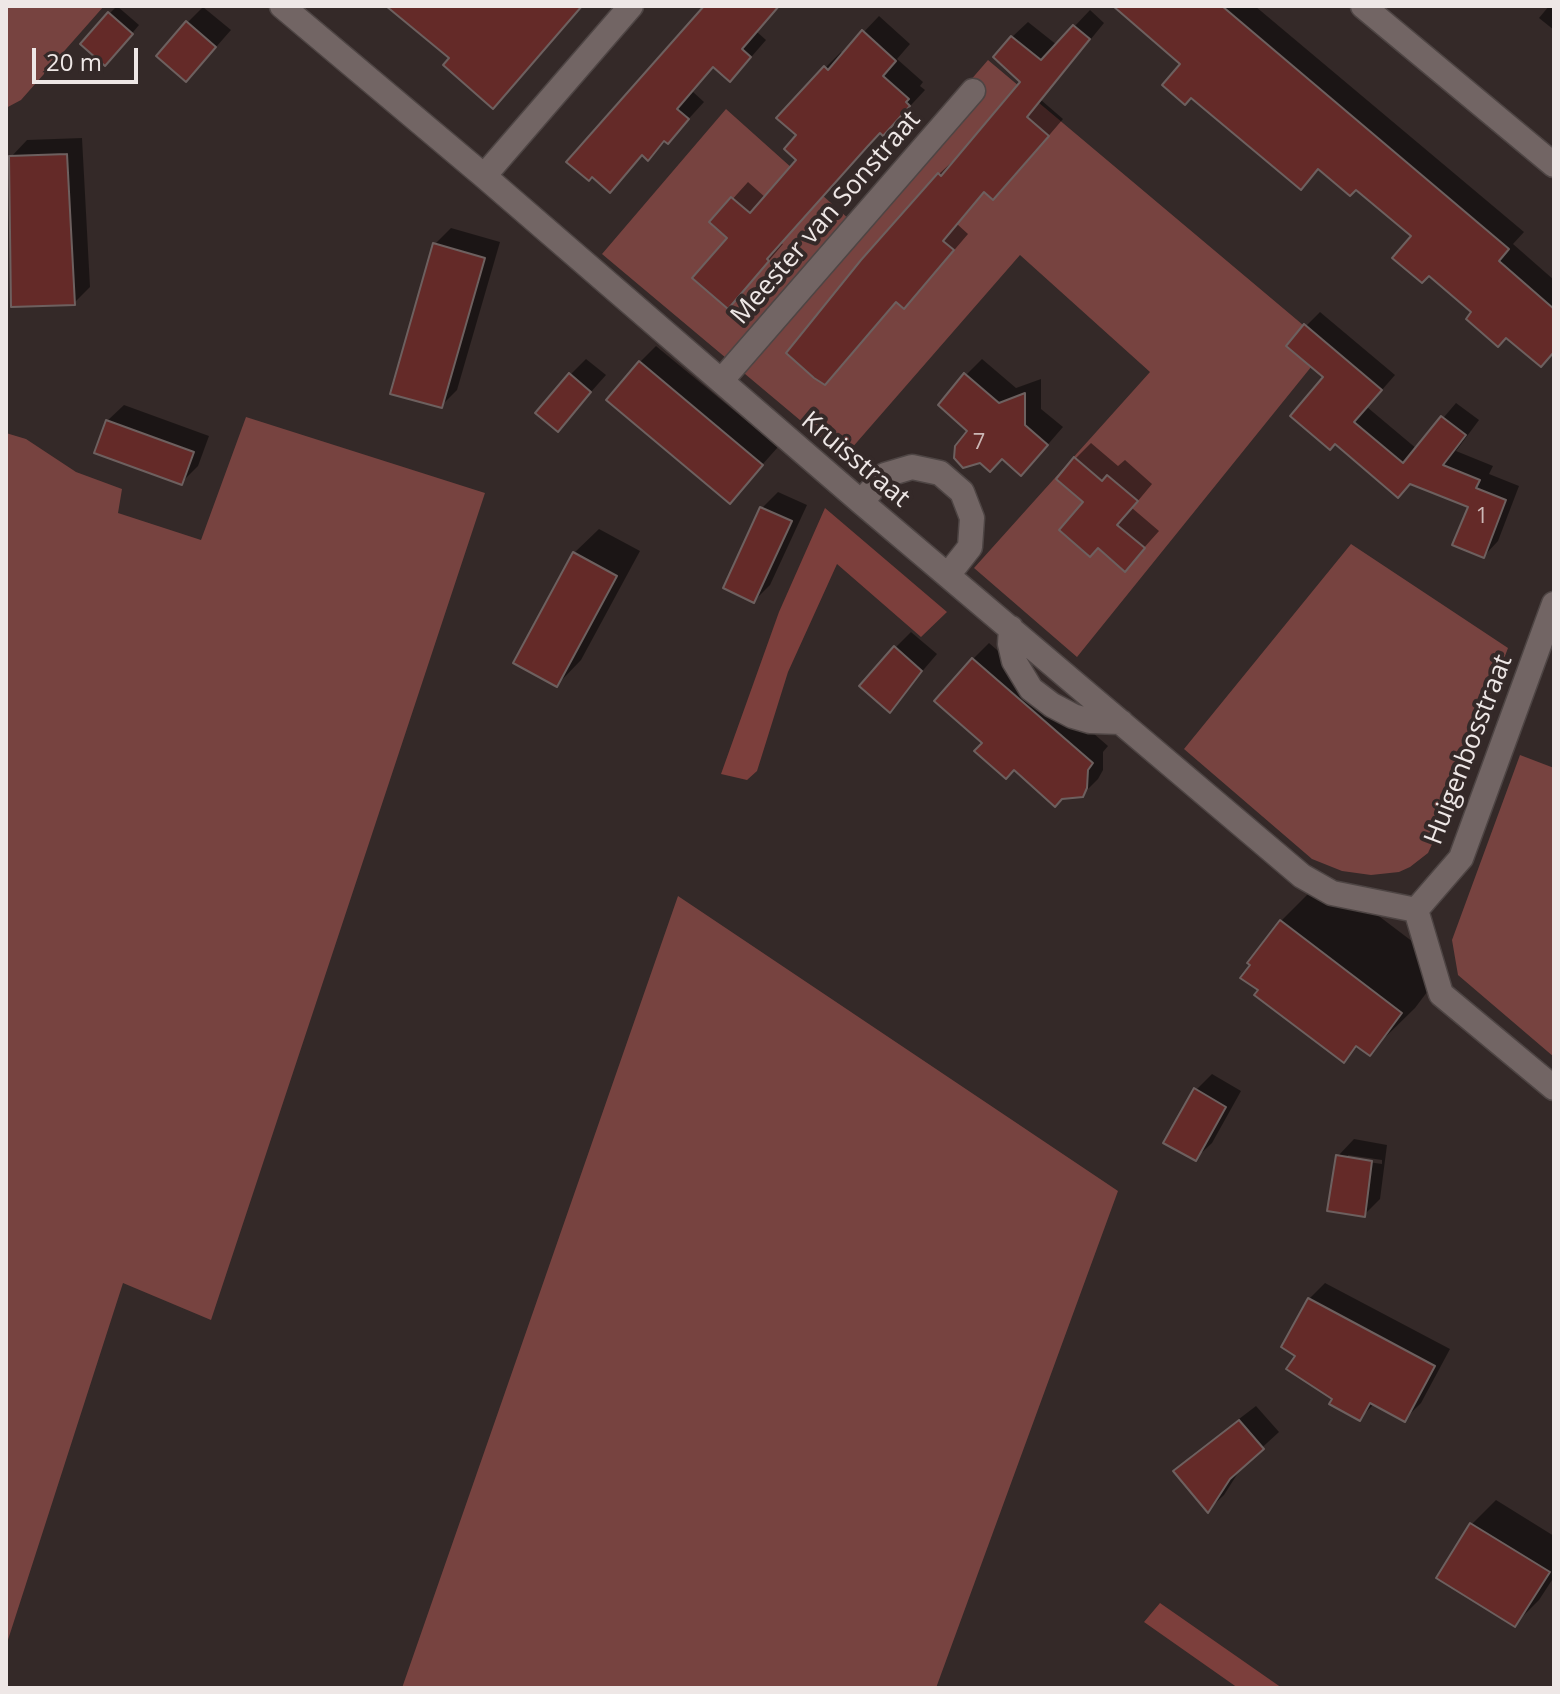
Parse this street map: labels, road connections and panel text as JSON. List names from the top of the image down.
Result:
{
  "streets": {
    "street": ["Meester van Sonstraat", "Kruisstraat", "Huigenbosstraat"]
  },
  "crossings": [
    ["Meester van Sonstraat", "Kruisstraat"],
    ["Kruisstraat", "Huigenbosstraat"]
  ],
  "house_numbers": ["7", "1"],
  "scale_bar": "20 m"
}
